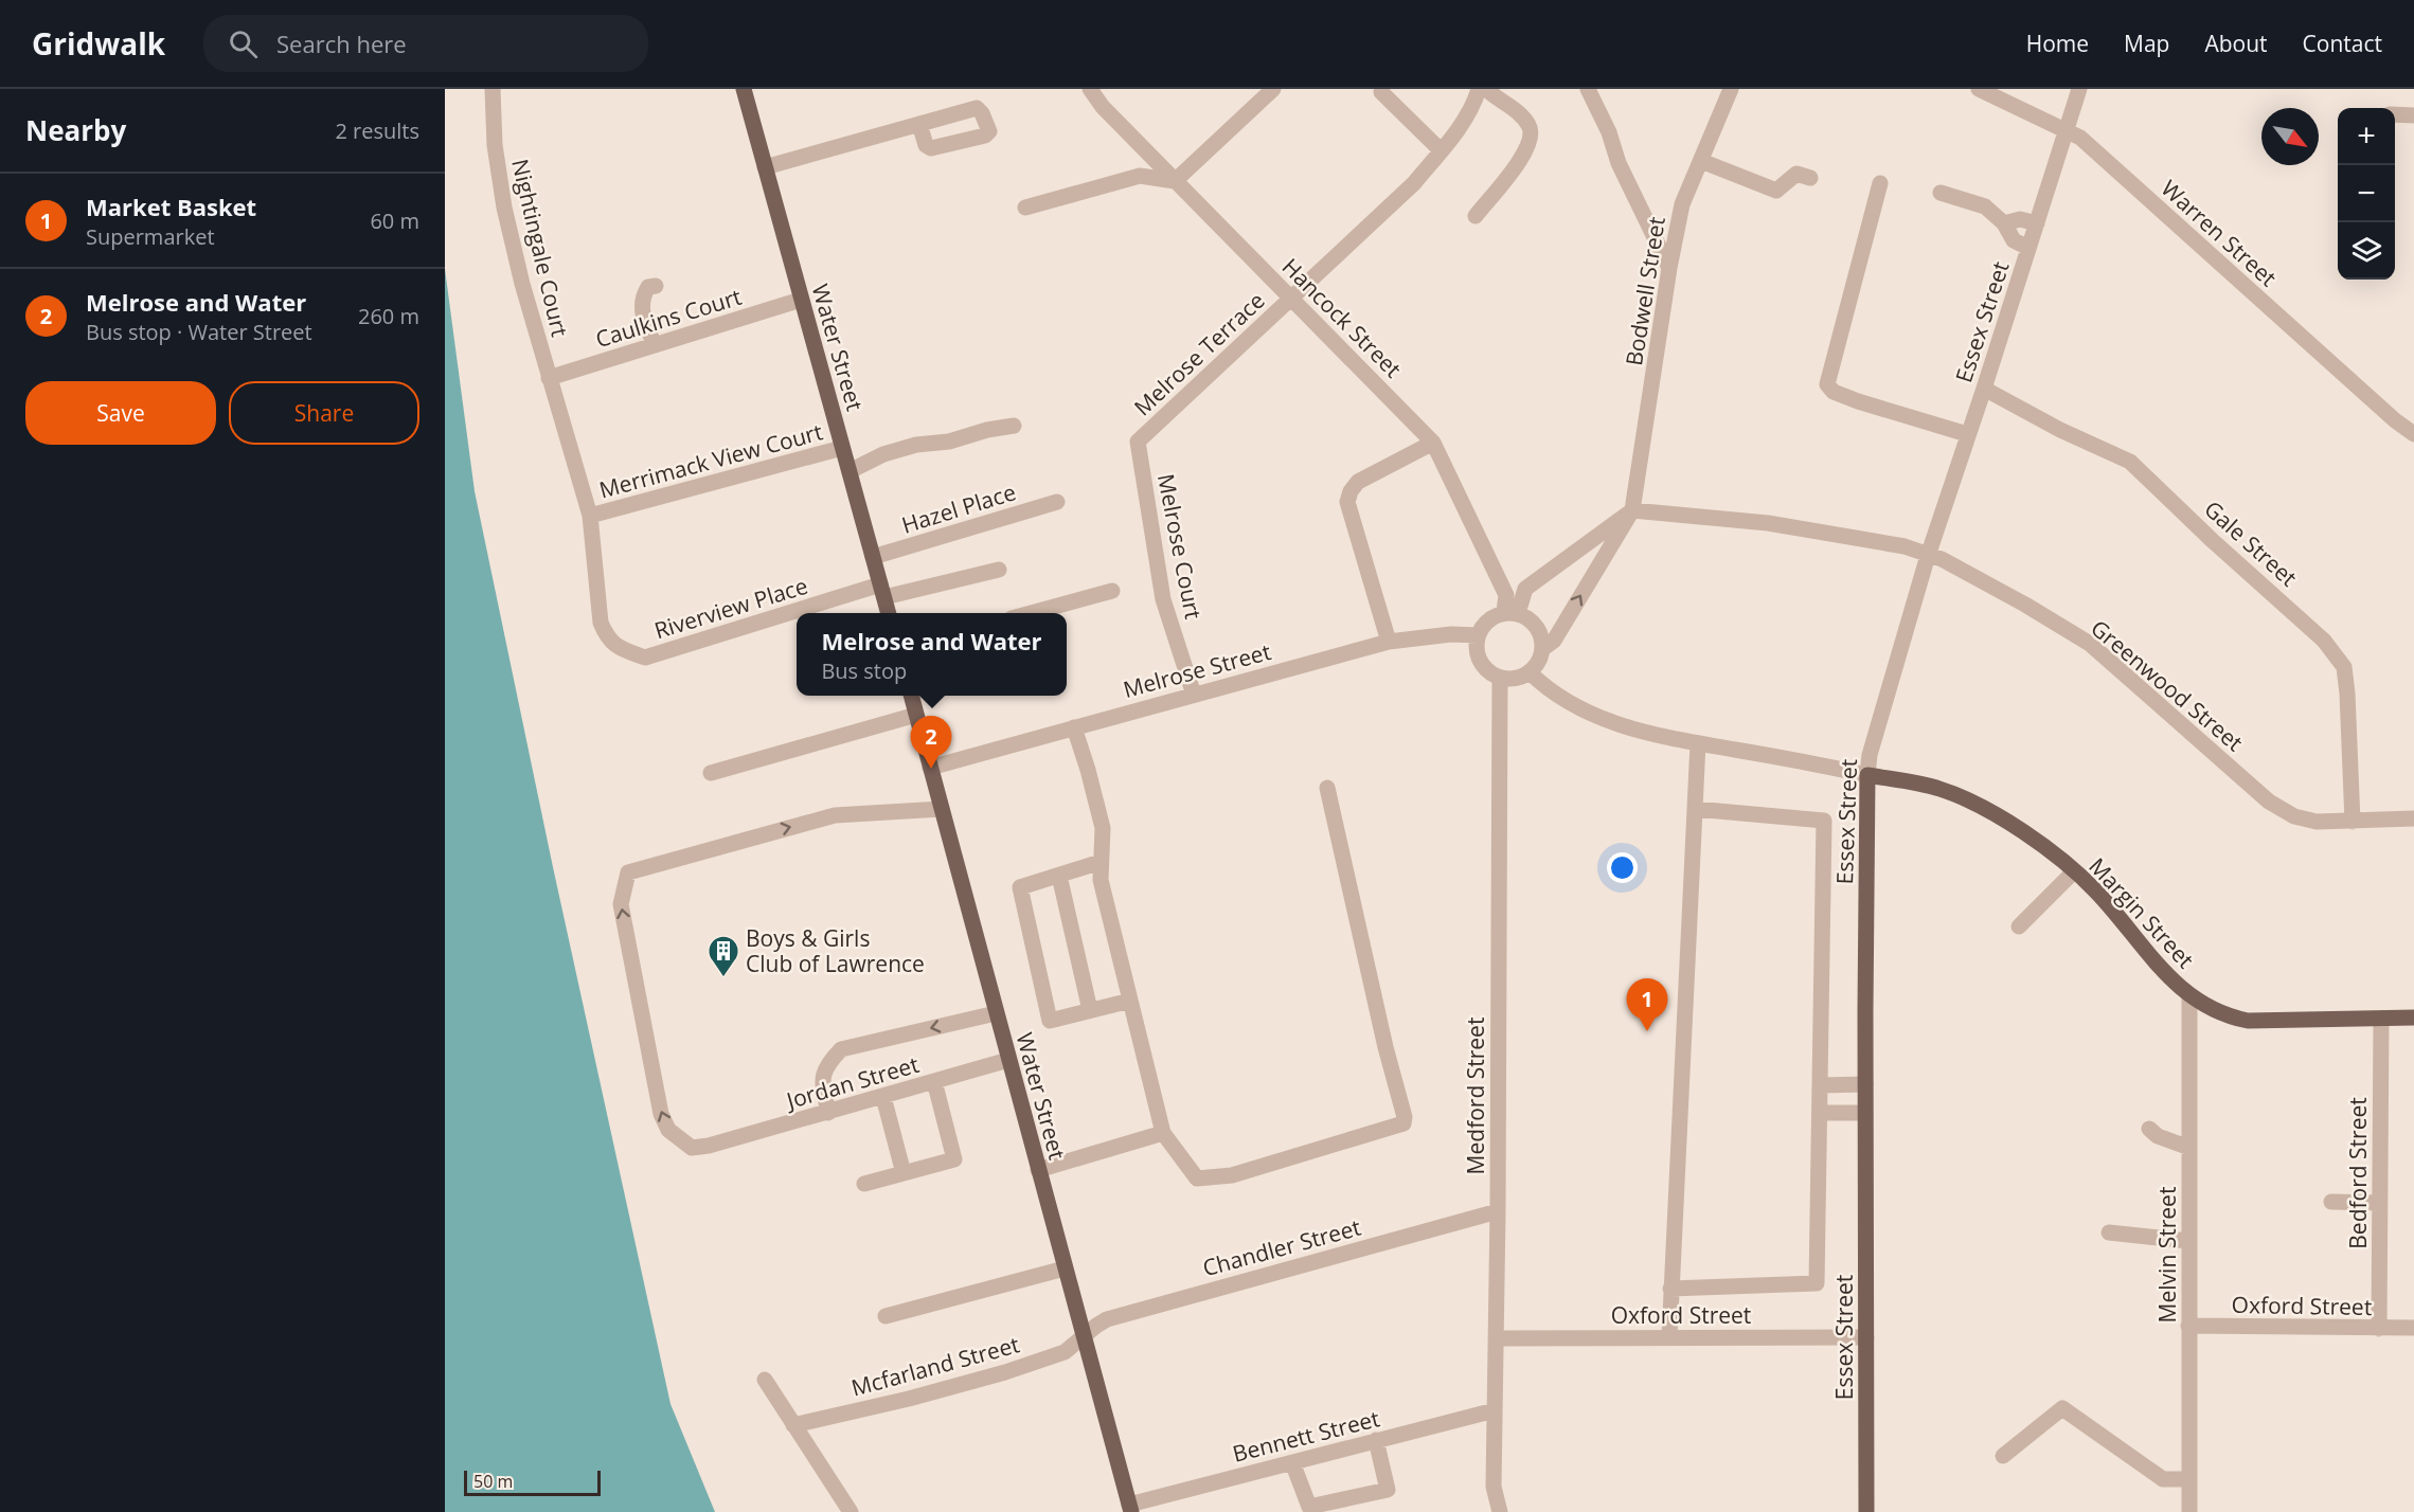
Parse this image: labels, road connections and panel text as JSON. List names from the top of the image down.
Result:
{
  "streets": {
    "main road": ["Essex Street", "Water Street", "Margin Street"],
    "street": [
      "Warren Street",
      "Nightingale Court",
      "Bodwell Street",
      "Caulkins Court",
      "Hancock Street",
      "Melrose Terrace",
      "Merrimack View Court",
      "Hazel Place",
      "Gale Street",
      "Melrose Court",
      "Riverview Place",
      "Melrose Street",
      "Greenwood Street",
      "Jordan Street",
      "Medford Street",
      "Bedford Street",
      "Chandler Street",
      "Melvin Street",
      "Oxford Street",
      "Mcfarland Street",
      "Bennett Street"
    ]
  },
  "crossings": [
    ["Warren Street", "Essex Street"],
    ["Nightingale Court", "Caulkins Court"],
    ["Nightingale Court", "Merrimack View Court"],
    ["Nightingale Court", "Riverview Place"],
    ["Bodwell Street", "Hancock Street"],
    ["Bodwell Street", "Melrose Street"],
    ["Bodwell Street", "Greenwood Street"],
    ["Bodwell Street", "Margin Street"],
    ["Bodwell Street", "Medford Street"],
    ["Caulkins Court", "Water Street"],
    ["Hancock Street", "Melrose Terrace"],
    ["Hancock Street", "Melrose Street"],
    ["Hancock Street", "Margin Street"],
    ["Hancock Street", "Medford Street"],
    ["Essex Street", "Gale Street"],
    ["Essex Street", "Greenwood Street"],
    ["Essex Street", "Margin Street"],
    ["Essex Street", "Oxford Street"],
    ["Water Street", "Merrimack View Court"],
    ["Water Street", "Hazel Place"],
    ["Water Street", "Riverview Place"],
    ["Water Street", "Melrose Street"],
    ["Water Street", "Jordan Street"],
    ["Water Street", "Chandler Street"],
    ["Water Street", "Mcfarland Street"],
    ["Water Street", "Bennett Street"],
    ["Melrose Terrace", "Melrose Court"],
    ["Merrimack View Court", "Riverview Place"],
    ["Gale Street", "Greenwood Street"],
    ["Melrose Court", "Melrose Street"],
    ["Melrose Street", "Margin Street"],
    ["Melrose Street", "Medford Street"],
    ["Margin Street", "Medford Street"],
    ["Margin Street", "Bedford Street"],
    ["Margin Street", "Melvin Street"],
    ["Medford Street", "Chandler Street"],
    ["Medford Street", "Oxford Street"],
    ["Medford Street", "Bennett Street"],
    ["Bedford Street", "Oxford Street"],
    ["Chandler Street", "Mcfarland Street"],
    ["Melvin Street", "Oxford Street"]
  ],
  "places": {
    "building": ["Boys & Girls Club of Lawrence"]
  },
  "scale_bar": "50 m",
  "north": "bottom right",
  "page": {
    "header": "Gridwalk",
    "search": "Search here",
    "nav": [
      "Home",
      "Map",
      "About",
      "Contact"
    ],
    "heading": ["Nearby", "2 results"],
    "map_buttons": ["+", "−"],
    "list": [
      {
        "mark": "1",
        "name": "Market Basket",
        "note": "Supermarket",
        "value": "60 m"
      },
      {
        "mark": "2",
        "name": "Melrose and Water",
        "note": "Bus stop · Water Street",
        "value": "260 m"
      }
    ],
    "buttons": ["Save", "Share"],
    "popup": ["Melrose and Water", "Bus stop"],
    "pins": ["2", "1"],
    "scale": "50 m"
  }
}
